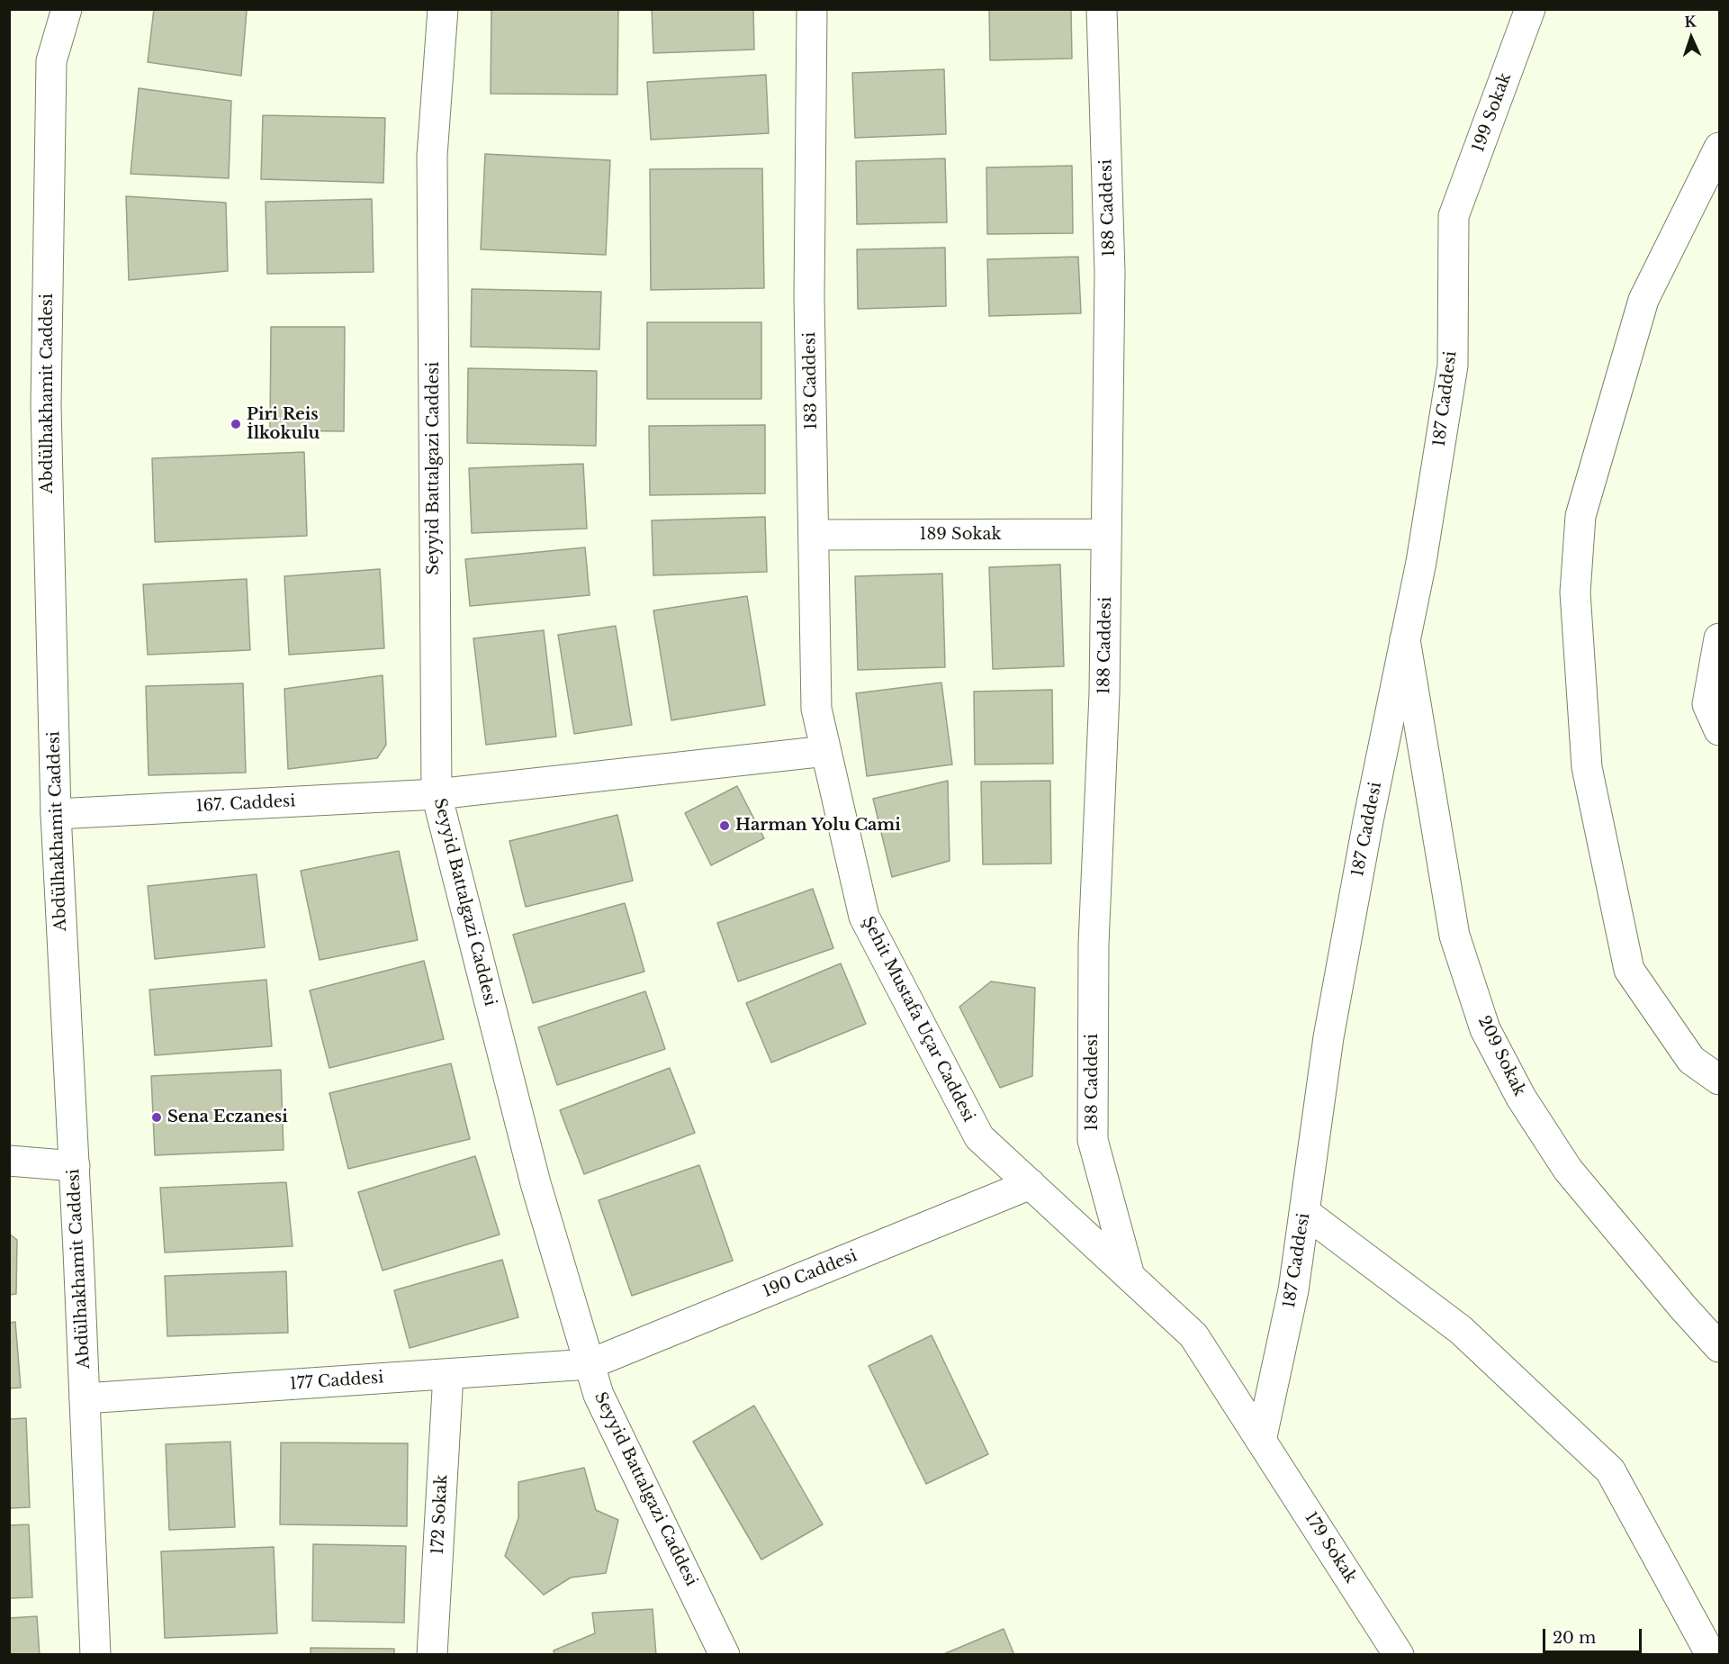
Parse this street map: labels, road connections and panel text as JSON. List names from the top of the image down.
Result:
{
  "streets": {
    "street": [
      "199 Sokak",
      "188 Caddesi",
      "183 Caddesi",
      "Abdülhakhamit Caddesi",
      "187 Caddesi",
      "Seyyid Battalgazi Caddesi",
      "189 Sokak",
      "167. Caddesi",
      "Şehit Mustafa Uçar Caddesi",
      "209 Sokak",
      "190 Caddesi",
      "177 Caddesi",
      "172 Sokak",
      "179 Sokak"
    ]
  },
  "crossings": [
    ["199 Sokak", "187 Caddesi"],
    ["188 Caddesi", "189 Sokak"],
    ["188 Caddesi", "Şehit Mustafa Uçar Caddesi"],
    ["183 Caddesi", "189 Sokak"],
    ["183 Caddesi", "Şehit Mustafa Uçar Caddesi"],
    ["Abdülhakhamit Caddesi", "167. Caddesi"],
    ["Abdülhakhamit Caddesi", "177 Caddesi"],
    ["187 Caddesi", "Şehit Mustafa Uçar Caddesi"],
    ["187 Caddesi", "209 Sokak"],
    ["187 Caddesi", "179 Sokak"],
    ["Seyyid Battalgazi Caddesi", "167. Caddesi"],
    ["Seyyid Battalgazi Caddesi", "190 Caddesi"],
    ["Seyyid Battalgazi Caddesi", "177 Caddesi"],
    ["Şehit Mustafa Uçar Caddesi", "190 Caddesi"],
    ["Şehit Mustafa Uçar Caddesi", "179 Sokak"],
    ["190 Caddesi", "177 Caddesi"],
    ["177 Caddesi", "172 Sokak"]
  ],
  "places": ["Piri Reis İlkokulu", "Harman Yolu Cami", "Sena Eczanesi"],
  "scale_bar": "20 m",
  "north": "top"
}
